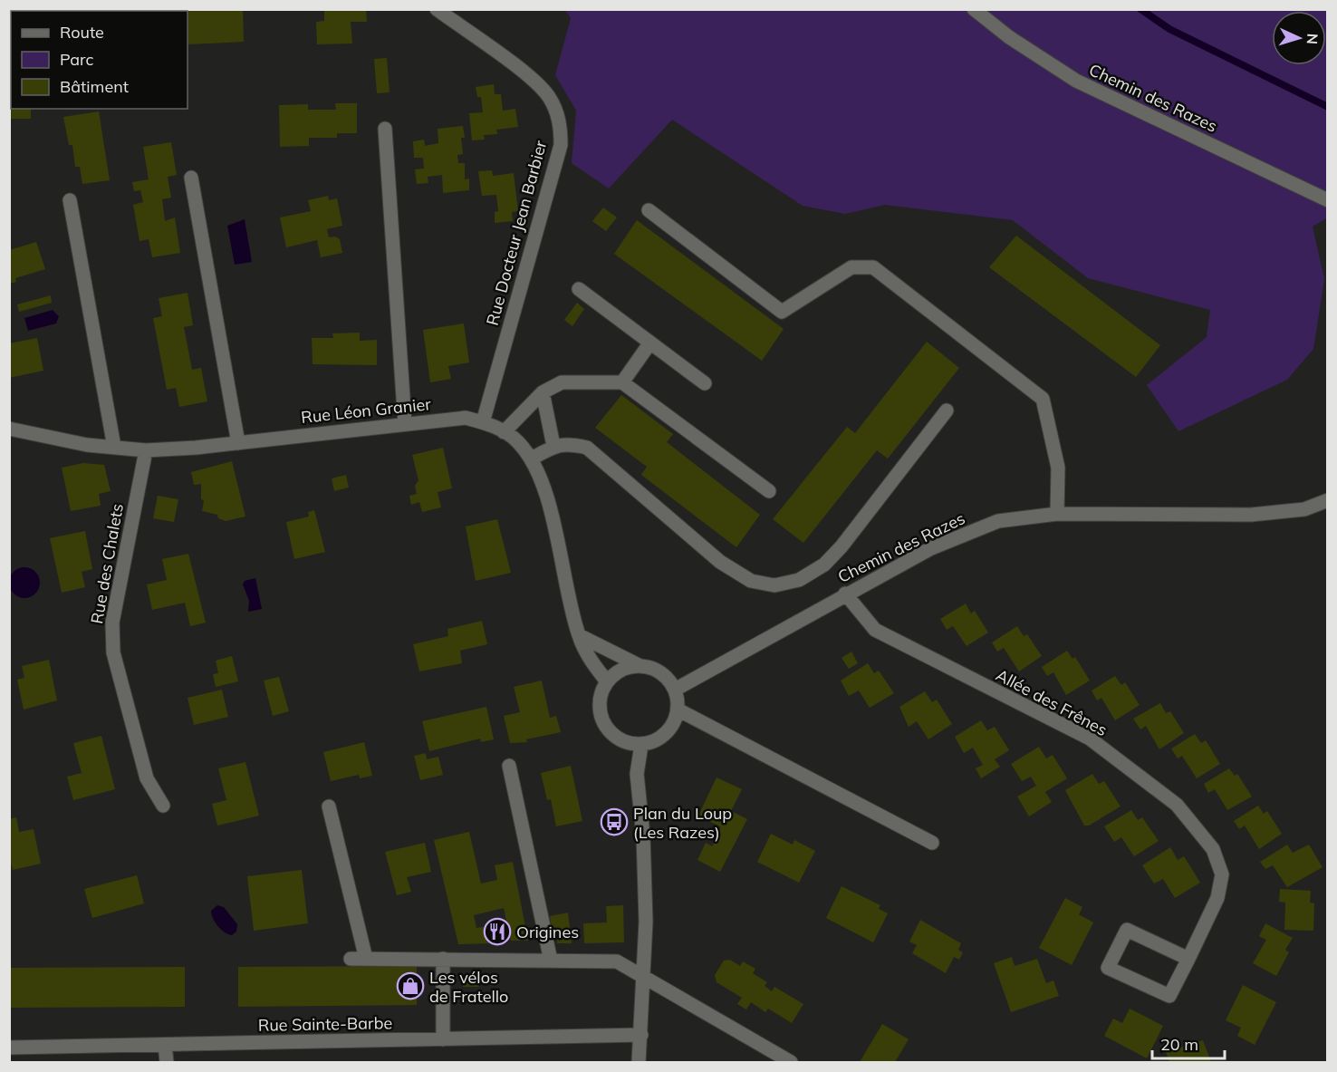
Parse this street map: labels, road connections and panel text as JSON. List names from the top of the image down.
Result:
{
  "streets": {
    "street": [
      "Chemin des Razes",
      "Rue Docteur Jean Barbier",
      "Rue Léon Granier",
      "Rue des Chalets",
      "Allée des Frênes",
      "Rue Sainte-Barbe"
    ]
  },
  "crossings": [
    ["Chemin des Razes", "Rue Léon Granier"],
    ["Chemin des Razes", "Allée des Frênes"],
    ["Rue Docteur Jean Barbier", "Rue Léon Granier"],
    ["Rue Léon Granier", "Rue des Chalets"]
  ],
  "places": {
    "bus stop": ["Plan du Loup (Les Razes)"],
    "restaurant": ["Origines"],
    "shop": ["Les vélos de Fratello"]
  },
  "legend": ["Route", "Parc", "Bâtiment"],
  "scale_bar": "20 m",
  "north": "right"
}
